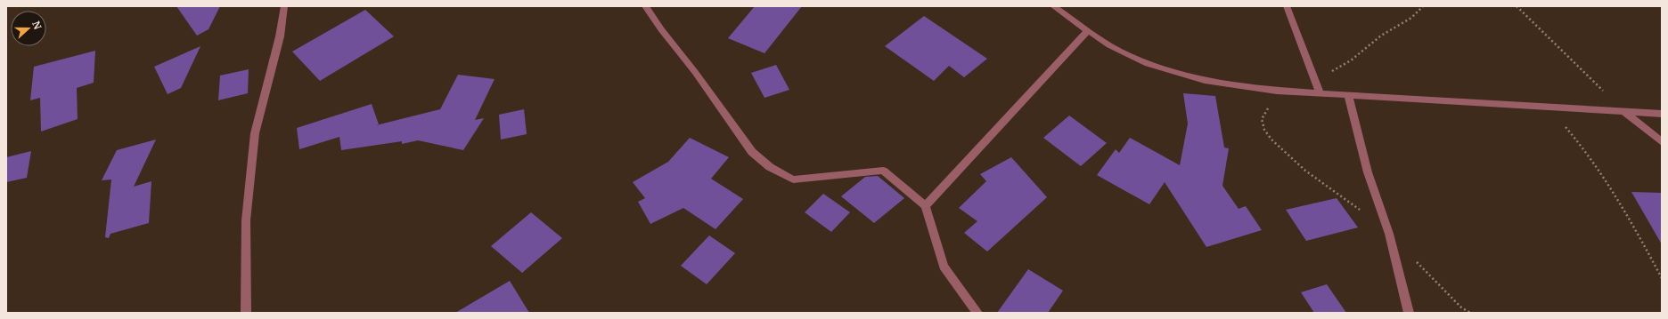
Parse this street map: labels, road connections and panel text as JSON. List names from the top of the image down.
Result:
{
  "north": "right"
}
